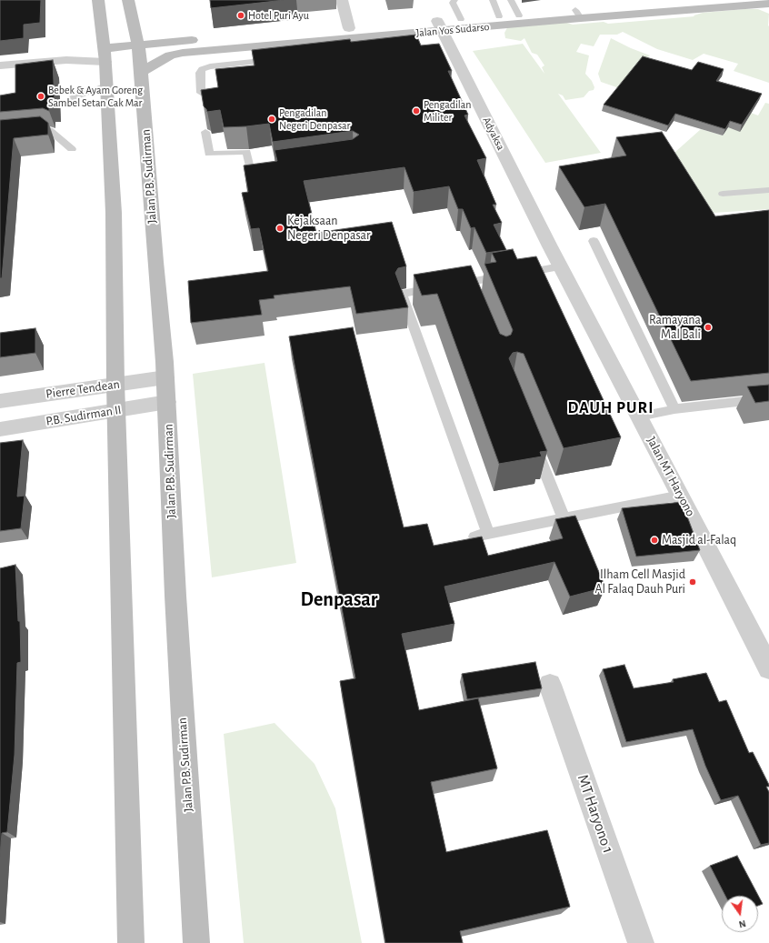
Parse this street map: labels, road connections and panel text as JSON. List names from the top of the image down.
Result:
{
  "streets": {
    "main road": ["Jalan Yos Sudarso", "Jalan P.B. Sudirman"],
    "street": [
      "Adyaksa",
      "Pierre Tendean",
      "P.B. Sudirman II",
      "Jalan MT Haryono",
      "MT Haryono 1"
    ]
  },
  "crossings": [
    ["Jalan Yos Sudarso", "Adyaksa"],
    ["Jalan Yos Sudarso", "Jalan P.B. Sudirman"],
    ["Adyaksa", "Jalan MT Haryono"],
    ["Jalan P.B. Sudirman", "Pierre Tendean"],
    ["Jalan P.B. Sudirman", "P.B. Sudirman II"]
  ],
  "districts": ["DAUH PURI", "Denpasar"],
  "places": [
    "Hotel Puri Ayu",
    "Bebek & Ayam Goreng Sambel Setan Cak Mar",
    "Pengadilan Militer",
    "Pengadilan Negeri Denpasar",
    "Kejaksaan Negeri Denpasar",
    "Ramayana Mal Bali",
    "Masjid al-Falaq",
    "Ilham Cell Masjid Al Falaq Dauh Puri"
  ],
  "north": "bottom"
}
